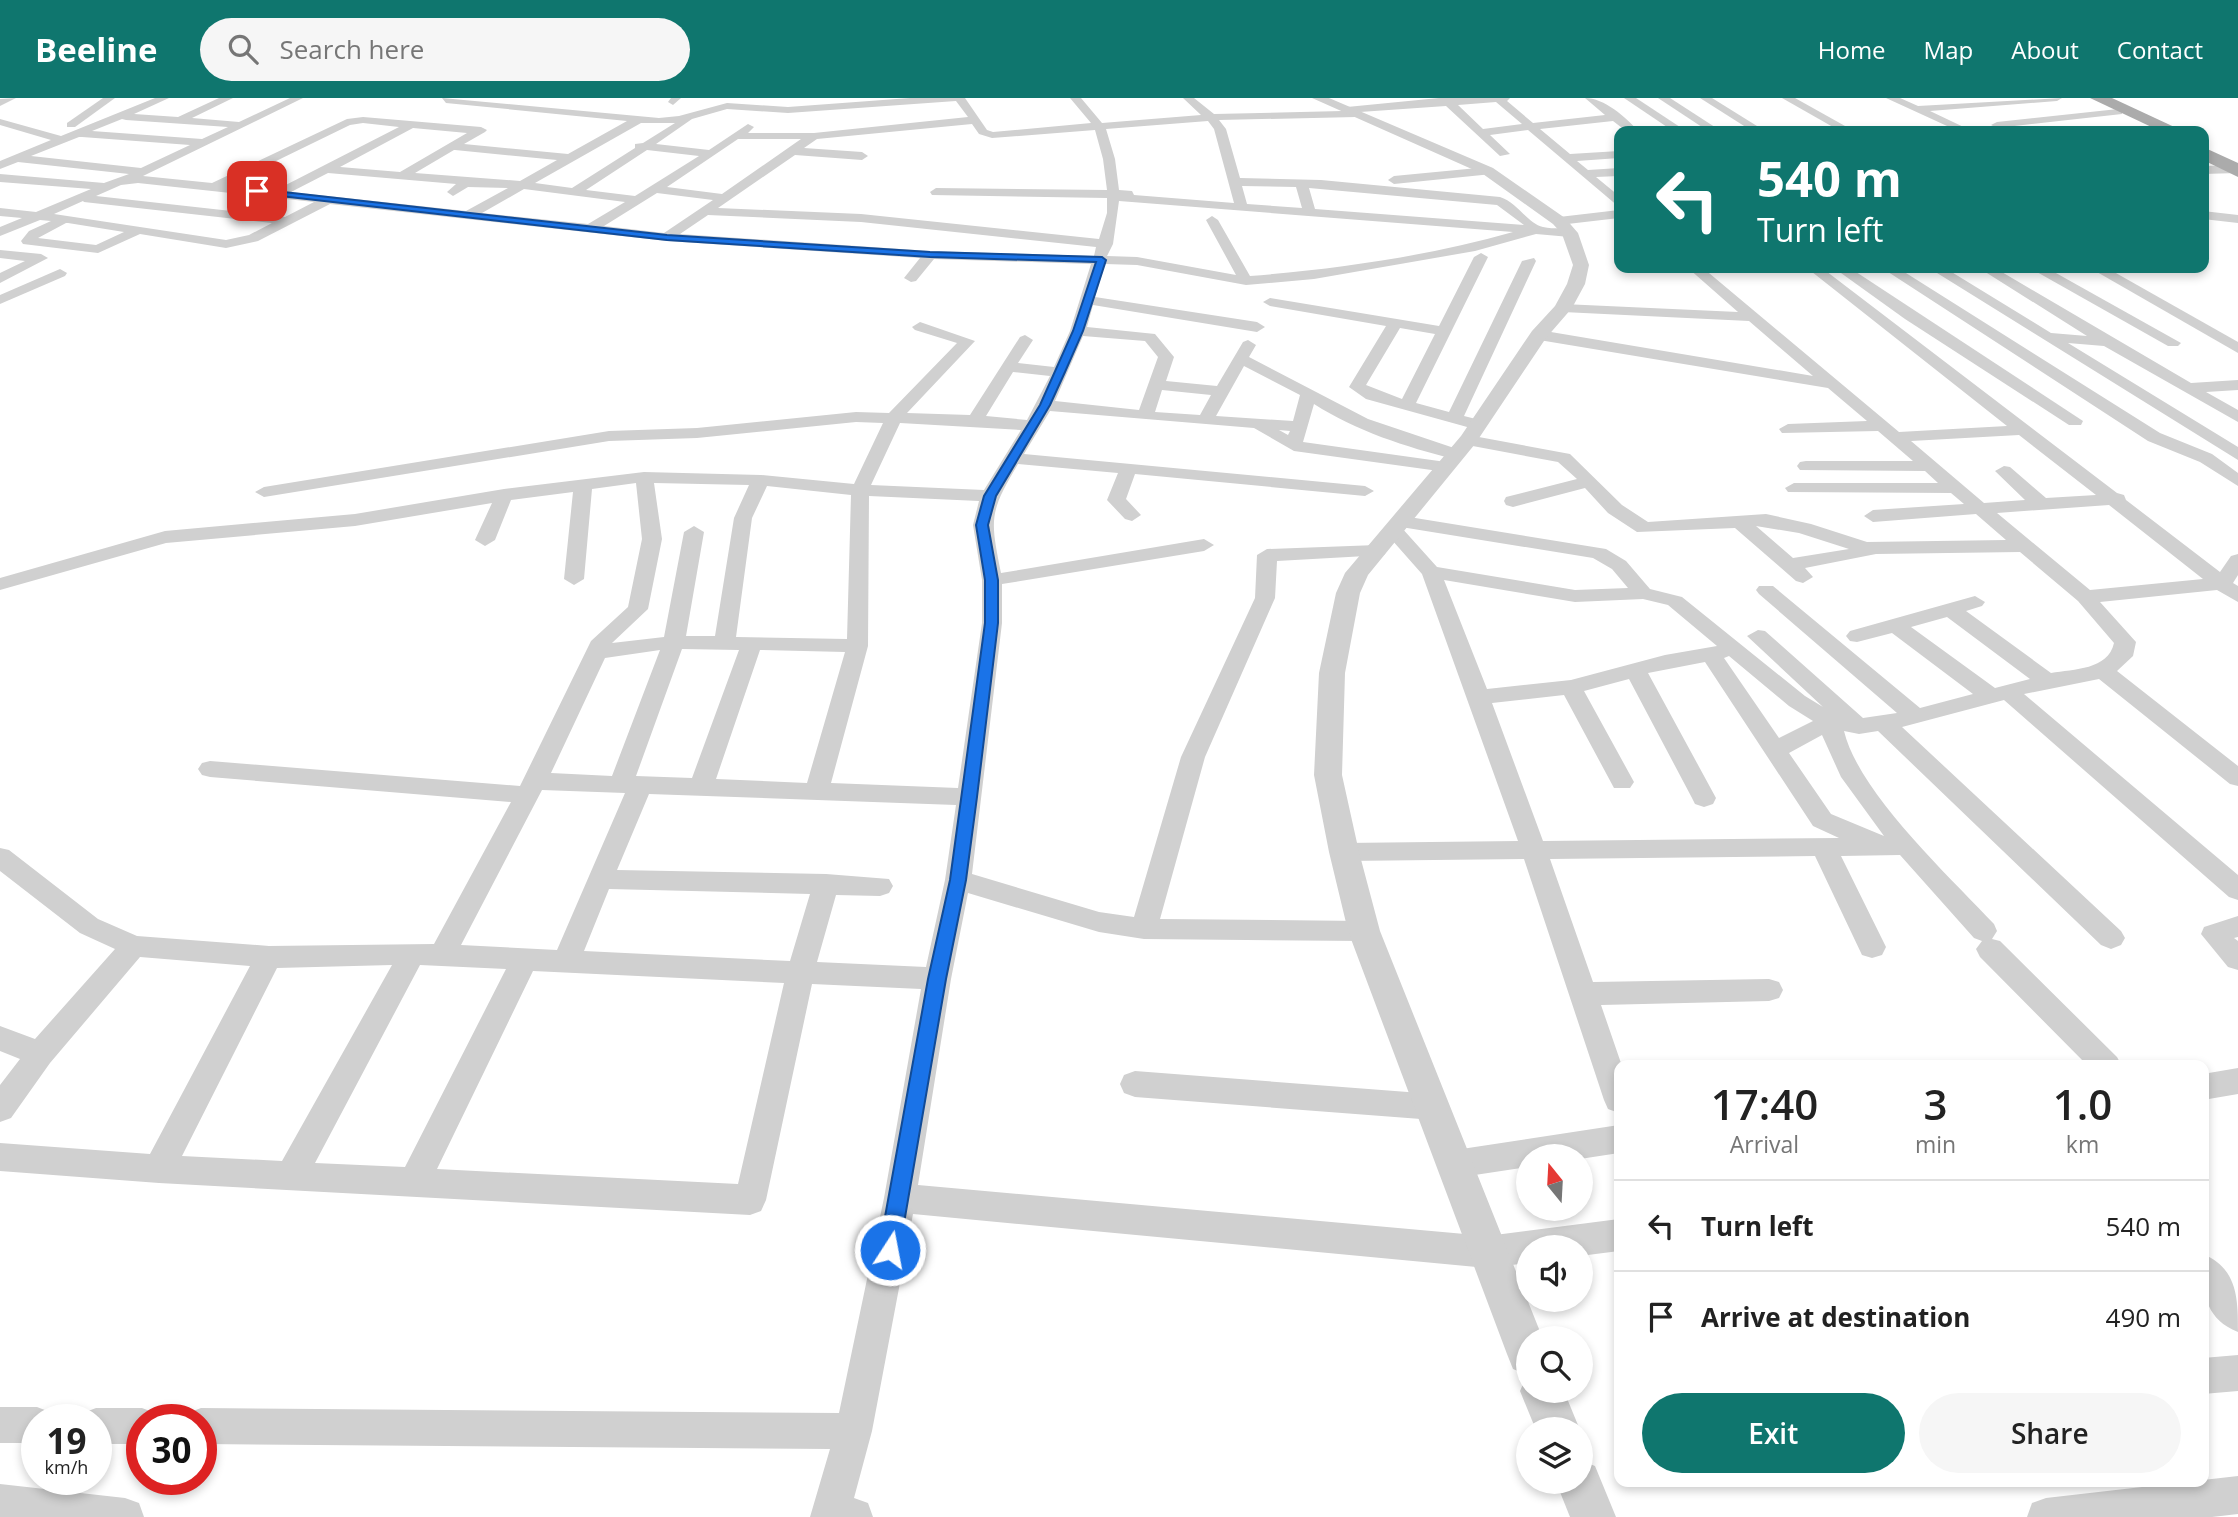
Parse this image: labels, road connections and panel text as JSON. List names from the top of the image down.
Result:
{
  "north": "top",
  "page": {
    "header": "Beeline",
    "search": "Search here",
    "nav": [
      "Home",
      "Map",
      "About",
      "Contact"
    ],
    "turn": ["540 m", "Turn left"],
    "eta": [
      "17:40",
      "Arrival",
      "3",
      "min",
      "1.0",
      "km"
    ],
    "list": [
      {
        "name": "Turn left",
        "value": "540 m"
      },
      {
        "name": "Arrive at destination",
        "value": "490 m"
      }
    ],
    "buttons": ["Exit", "Share"],
    "speed": "19 km/h",
    "limit": "30"
  }
}
